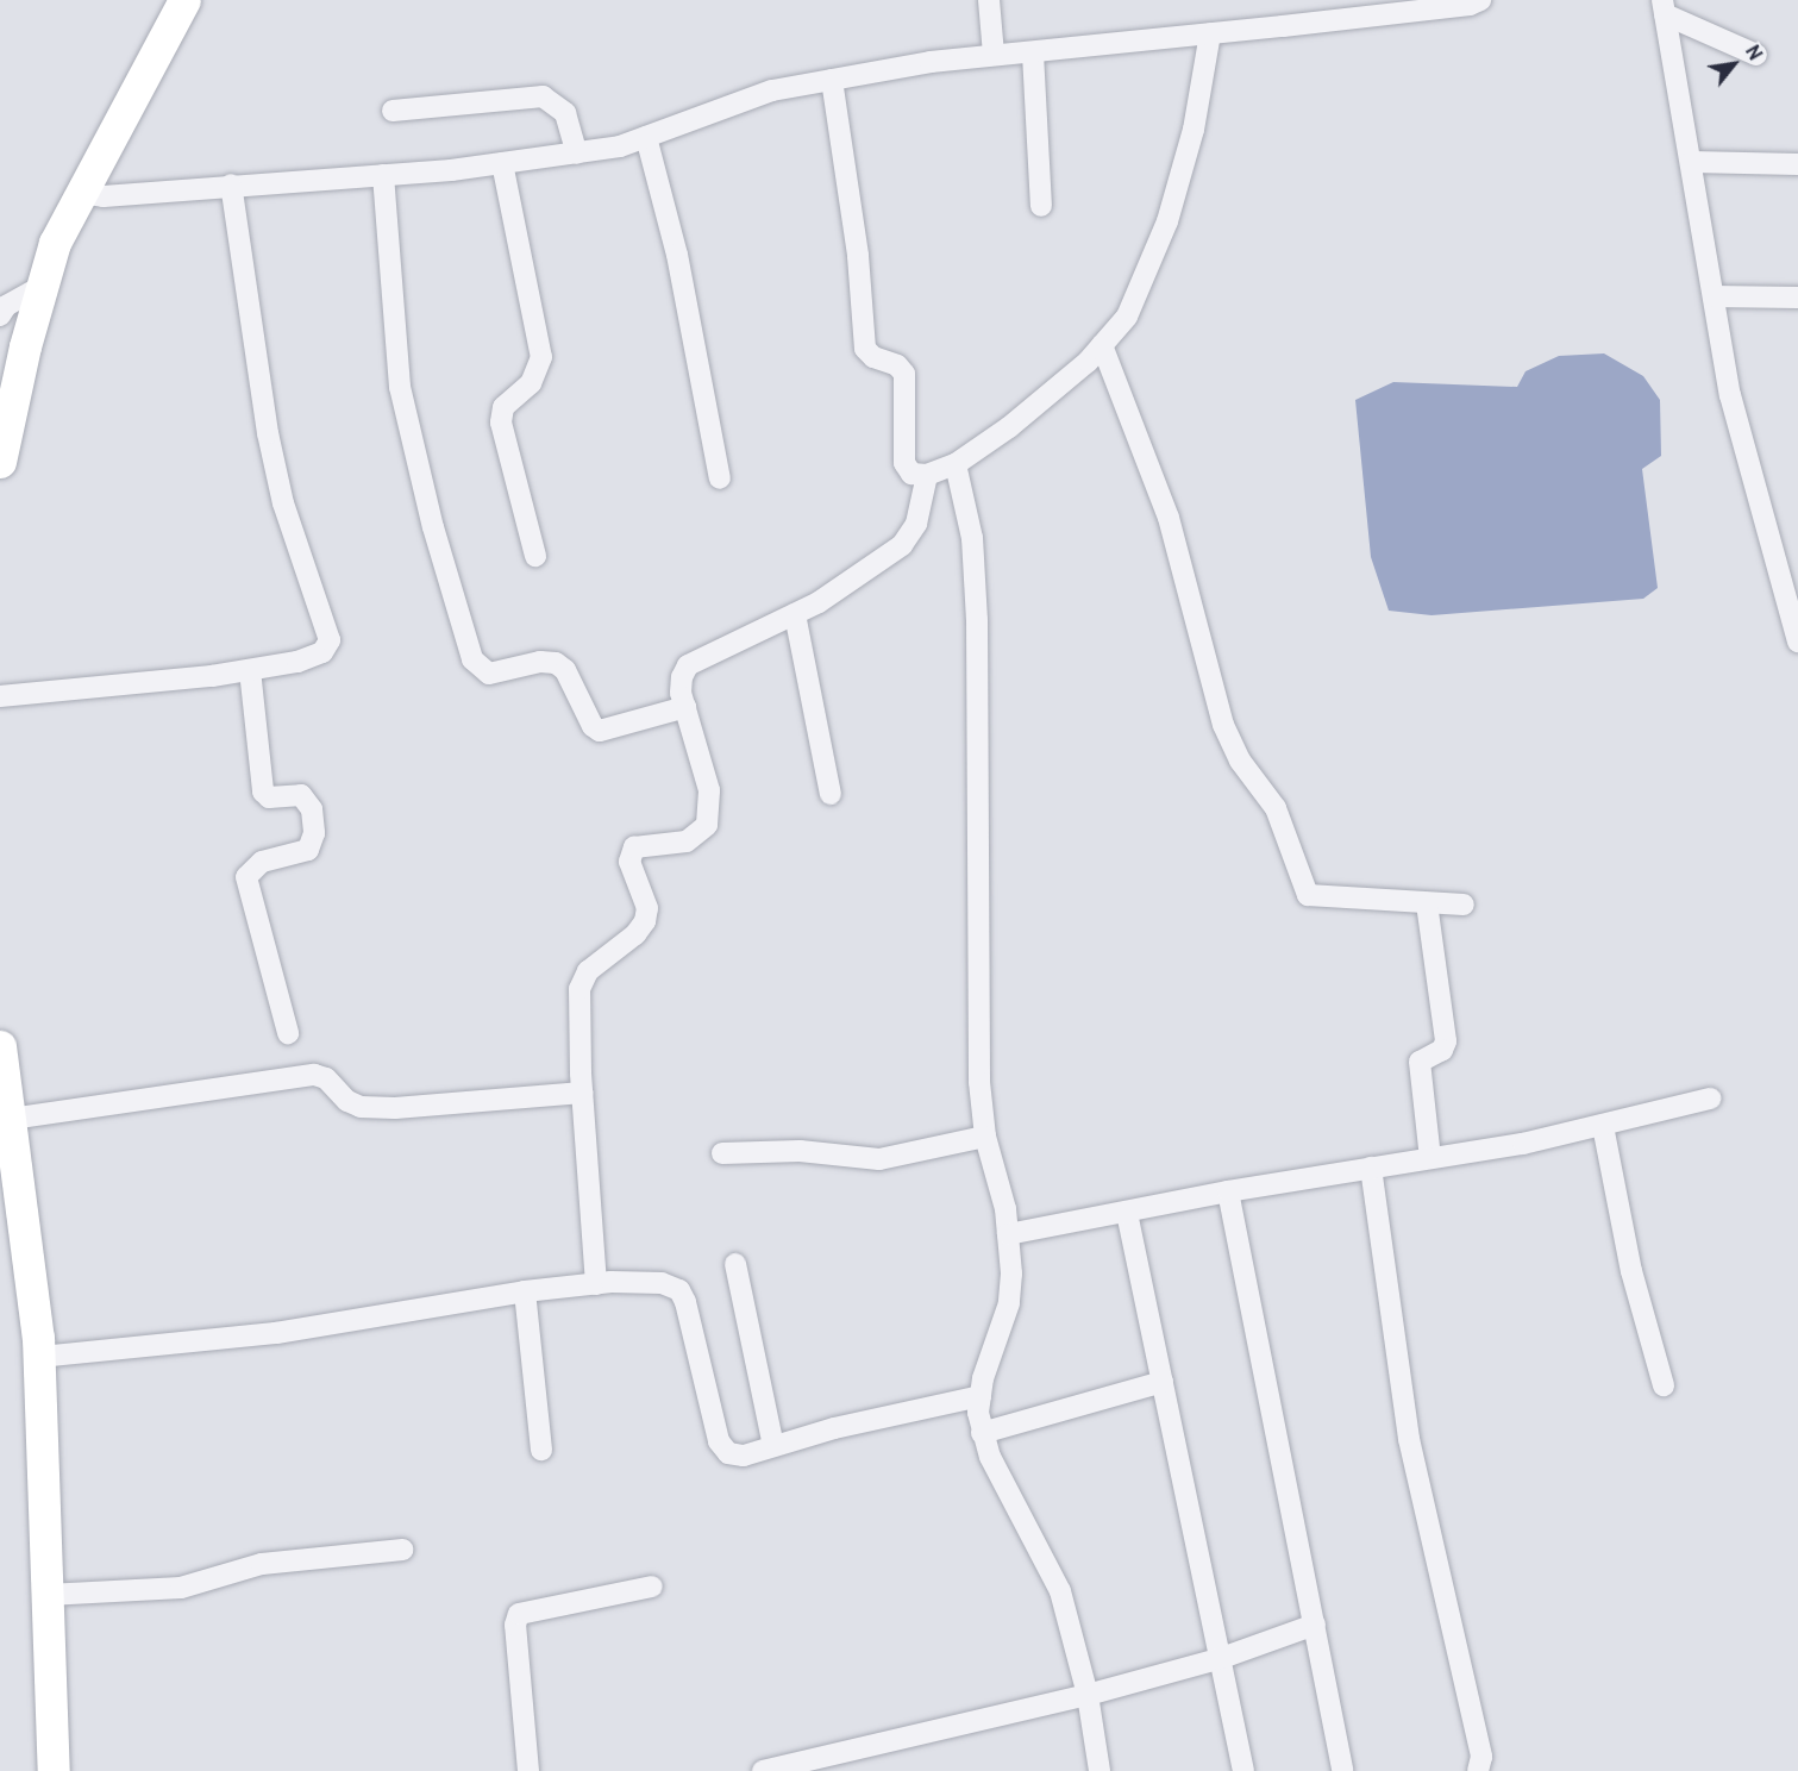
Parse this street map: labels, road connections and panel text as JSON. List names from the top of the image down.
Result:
{
  "north": "top right"
}
